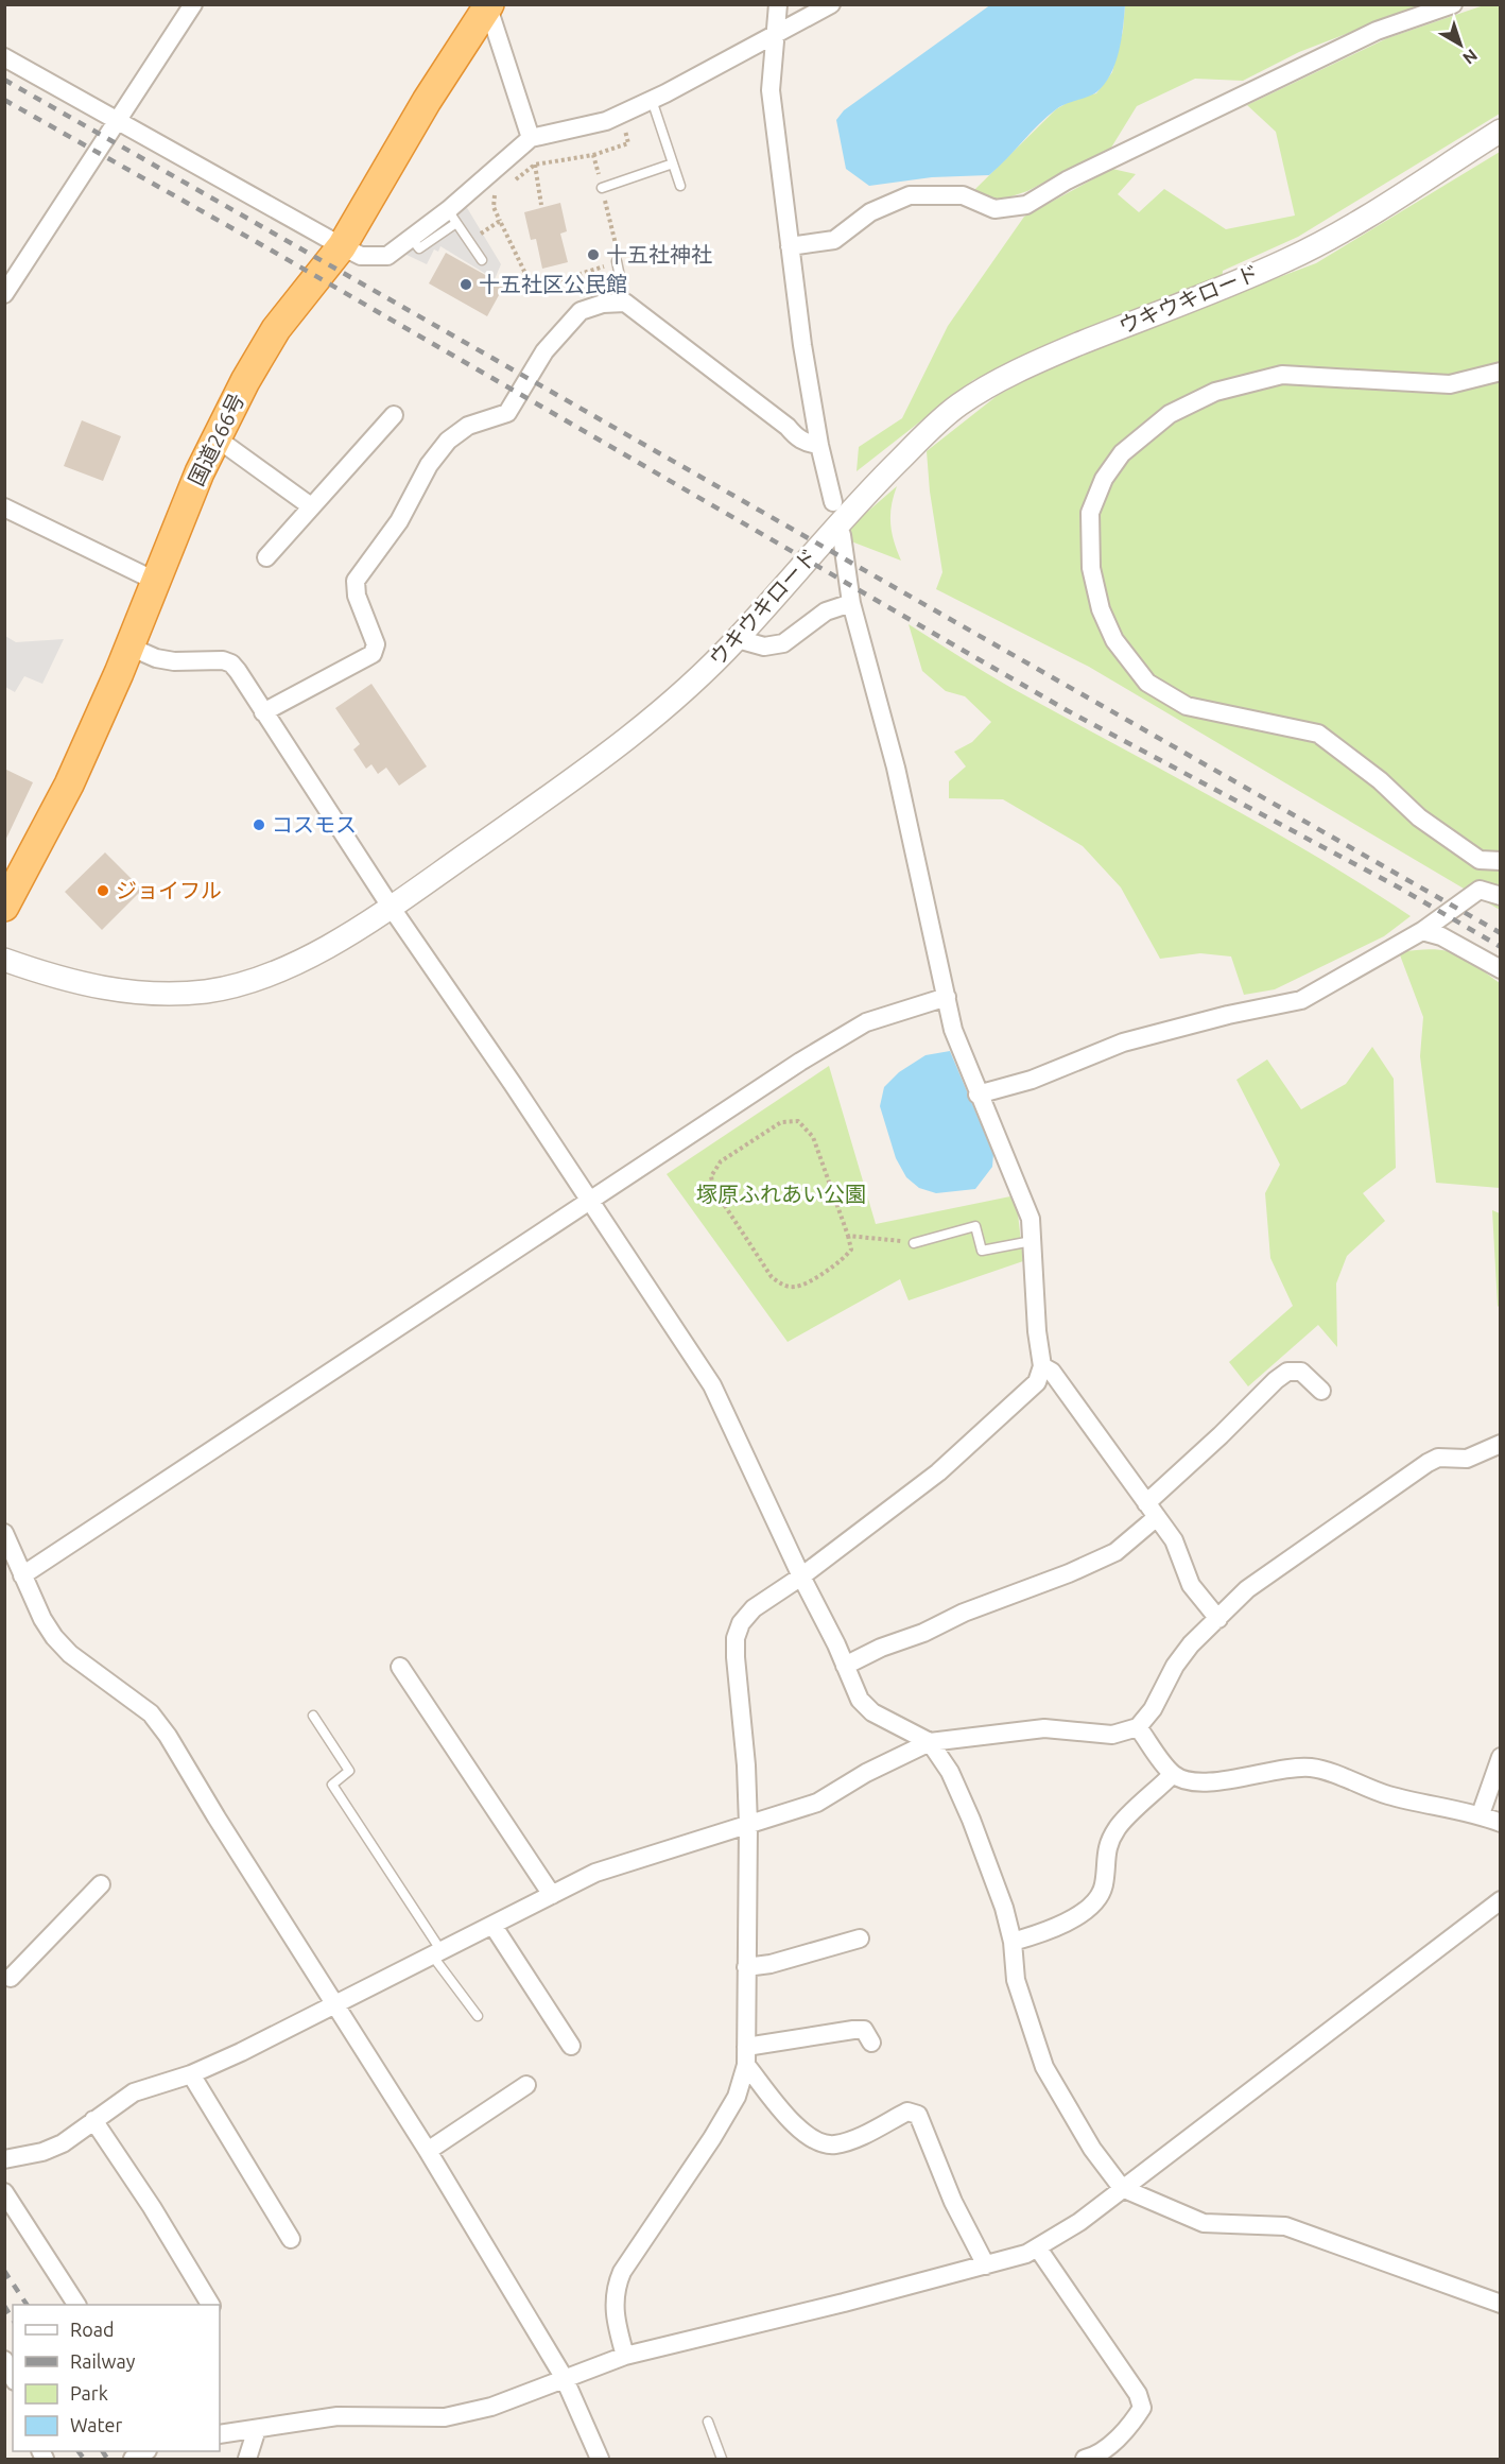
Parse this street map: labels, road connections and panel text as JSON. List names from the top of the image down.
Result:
{
  "streets": {
    "highway": ["国道266号"],
    "street": ["ウキウキロード"]
  },
  "parks": ["塚原ふれあい公園"],
  "places": [
    "十五社神社",
    "十五社区公民館",
    "コスモス",
    "ジョイフル"
  ],
  "legend": [
    "Road",
    "Railway",
    "Park",
    "Water"
  ],
  "north": "bottom right"
}
